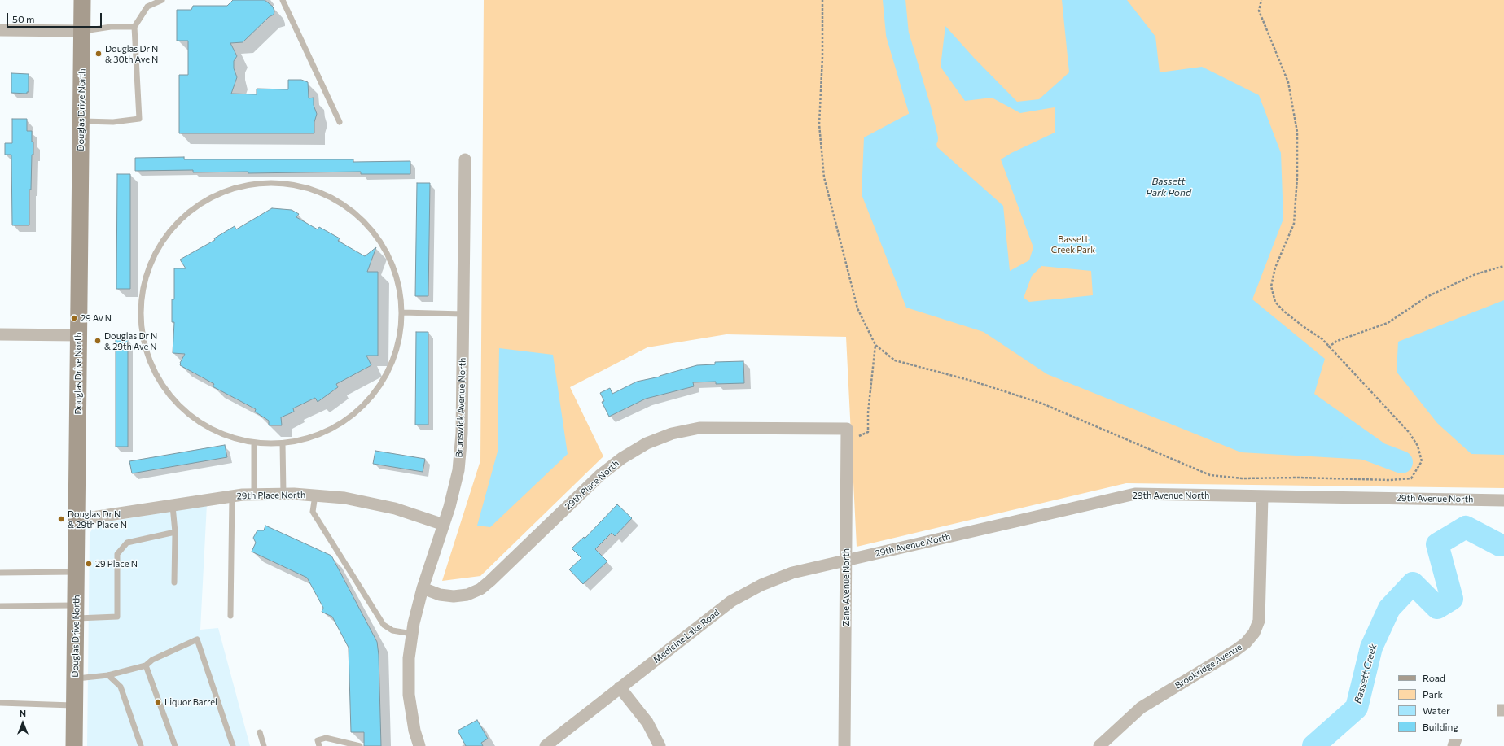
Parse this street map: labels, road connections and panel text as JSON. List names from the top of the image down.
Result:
{
  "streets": {
    "street": [
      "Douglas Drive North",
      "Brunswick Avenue North",
      "29th Place North",
      "29th Avenue North",
      "Zane Avenue North",
      "Medicine Lake Road",
      "Brookridge Avenue"
    ]
  },
  "crossings": [
    ["Douglas Drive North", "29th Place North"],
    ["Brunswick Avenue North", "29th Place North"],
    ["29th Place North", "Zane Avenue North"],
    ["29th Avenue North", "Zane Avenue North"],
    ["29th Avenue North", "Medicine Lake Road"],
    ["29th Avenue North", "Brookridge Avenue"],
    ["Zane Avenue North", "Medicine Lake Road"]
  ],
  "water": ["Bassett Park Pond", "Bassett Creek"],
  "parks": ["Bassett Creek Park"],
  "places": [
    "Douglas Dr N & 30th Ave N",
    "29 Av N",
    "Douglas Dr N & 29th Ave N",
    "Douglas Dr N & 29th Place N",
    "29 Place N",
    "Liquor Barrel"
  ],
  "legend": [
    "Road",
    "Park",
    "Water",
    "Building"
  ],
  "scale_bar": "50 m",
  "north": "top"
}
